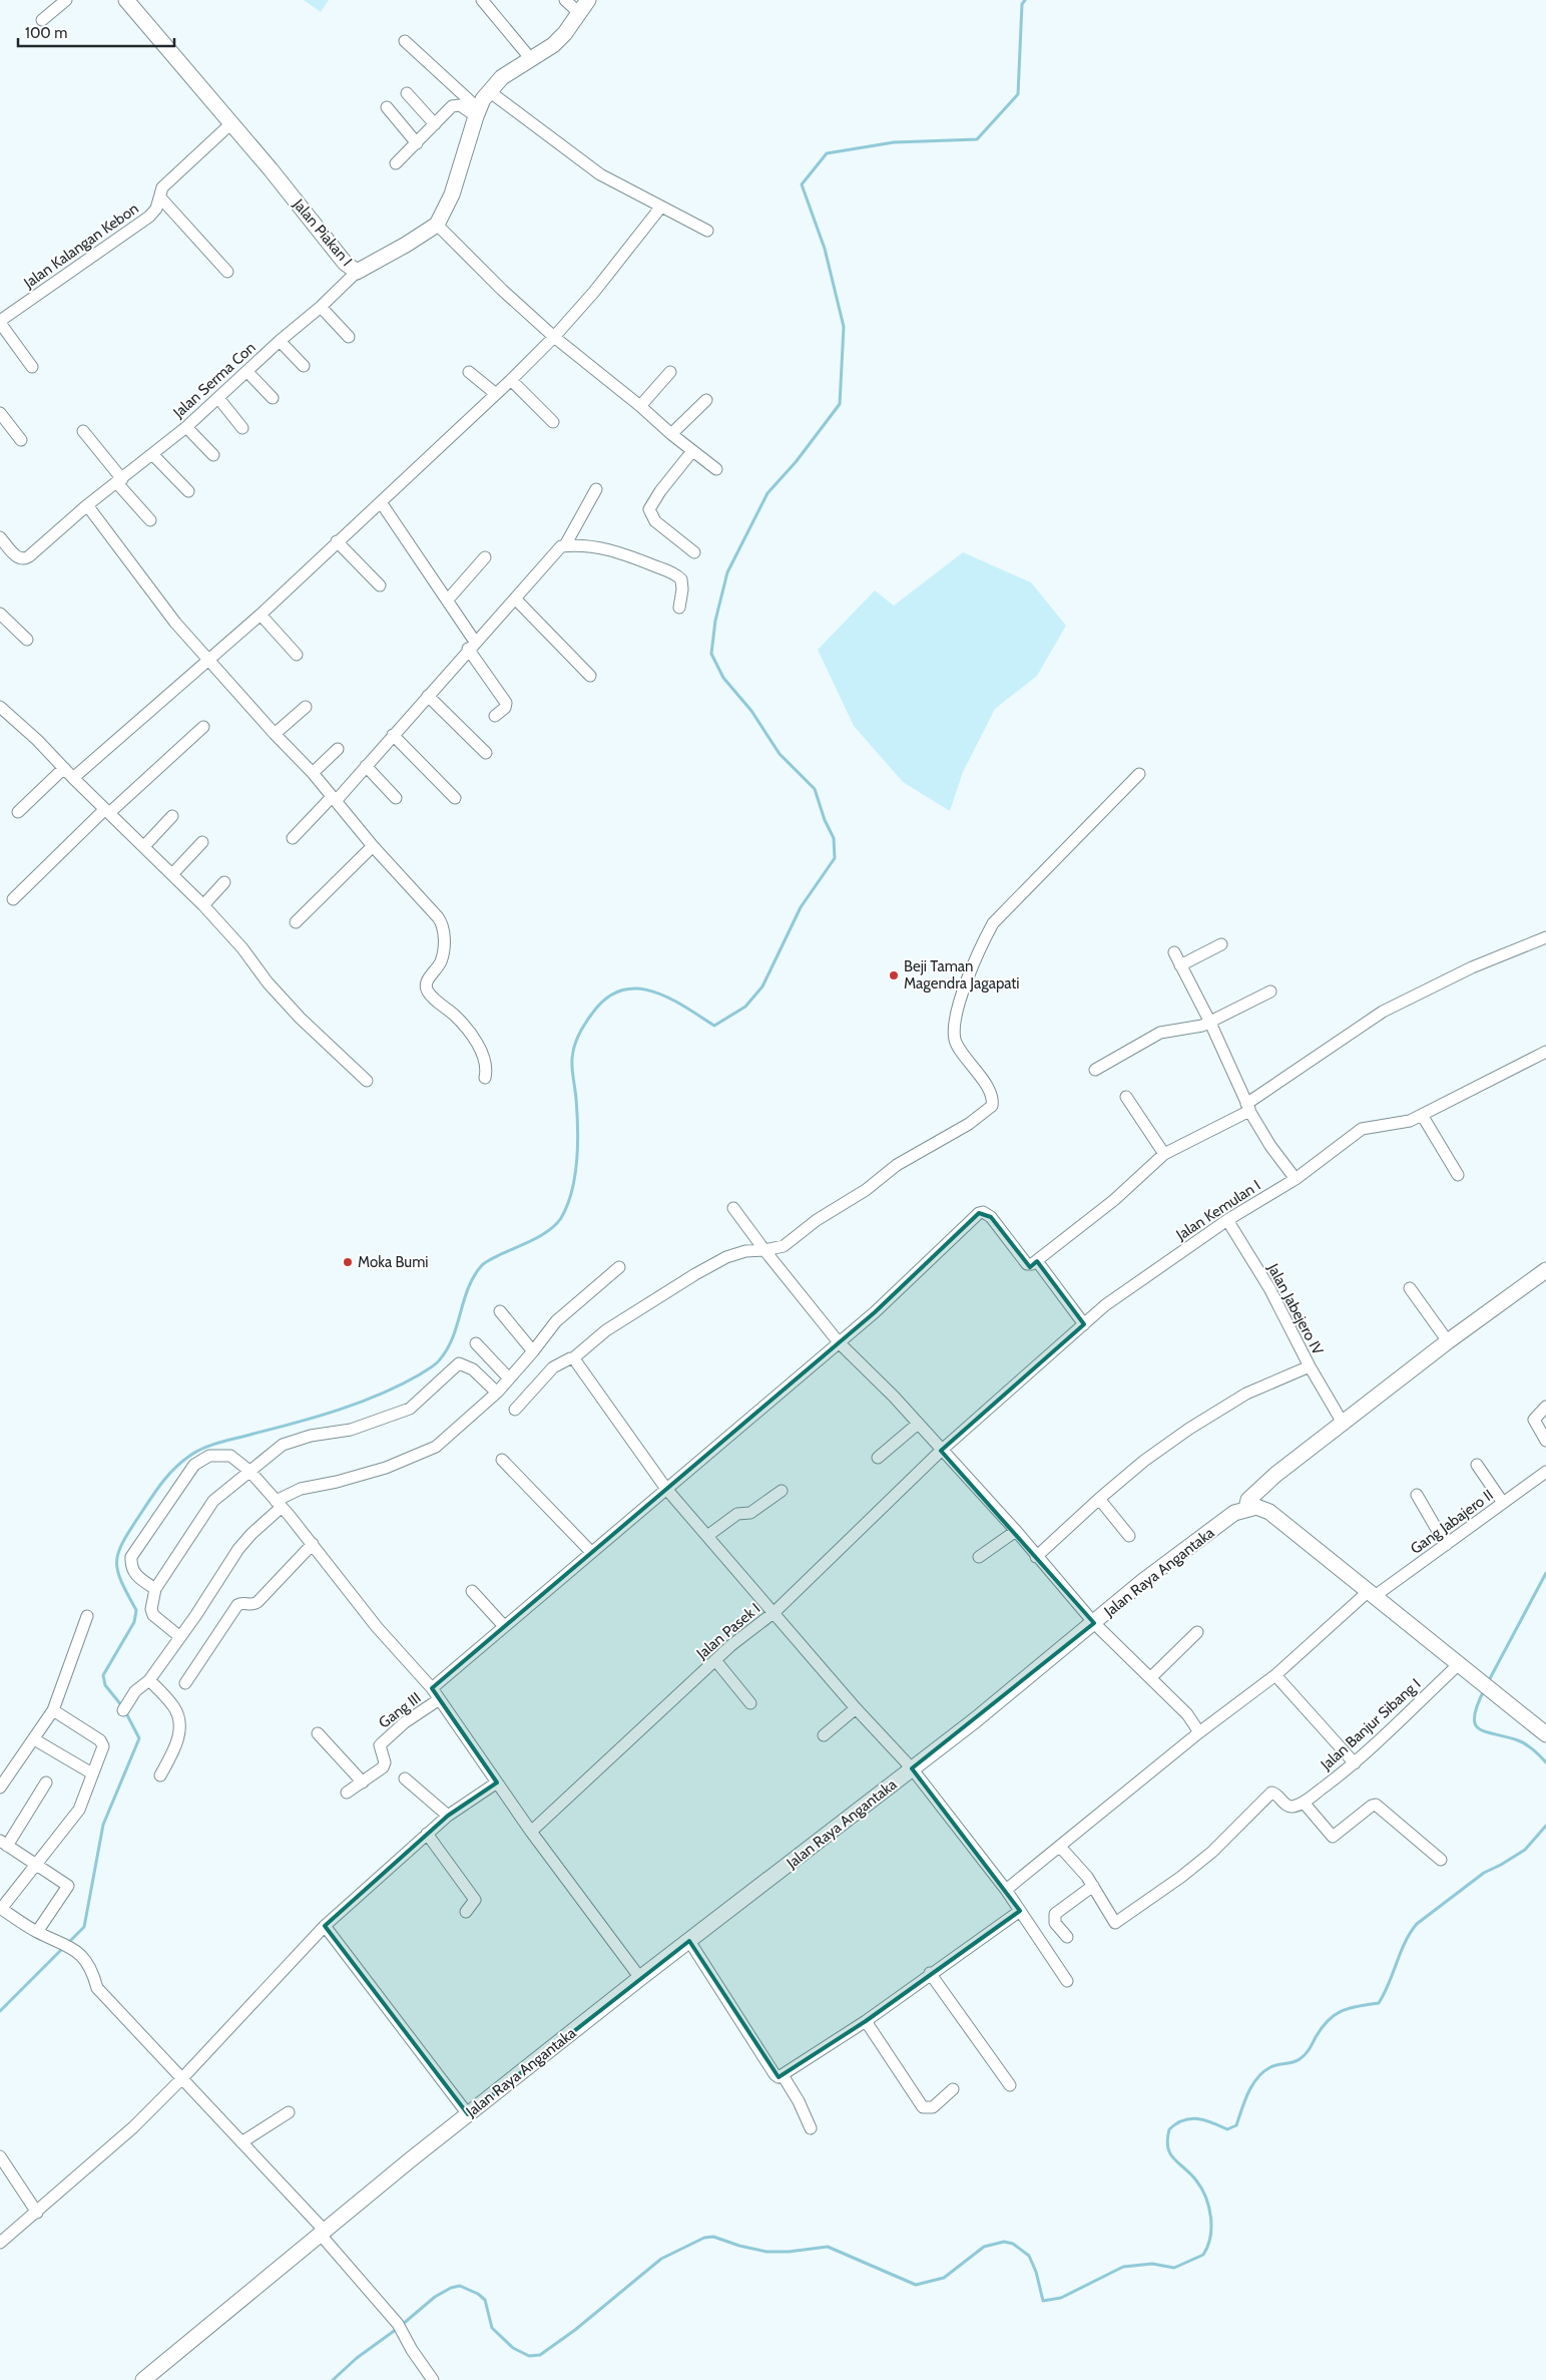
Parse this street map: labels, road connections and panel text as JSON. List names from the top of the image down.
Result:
{
  "streets": {
    "main road": ["Jalan Piakan I", "Jalan Raya Angantaka"],
    "street": [
      "Jalan Kalangan Kebon",
      "Jalan Serma Con",
      "Jalan Kemulan I",
      "Jalan Jabejero IV",
      "Gang Jabajero II",
      "Jalan Pasek I",
      "Gang III",
      "Jalan Banjur Sibang I"
    ]
  },
  "crossings": [
    ["Jalan Piakan I", "Jalan Kalangan Kebon"],
    ["Jalan Piakan I", "Jalan Serma Con"],
    ["Jalan Kemulan I", "Jalan Jabejero IV"],
    ["Jalan Kemulan I", "Jalan Pasek I"]
  ],
  "places": ["Beji Taman Magendra Jagapati", "Moka Bumi"],
  "scale_bar": "100 m"
}
